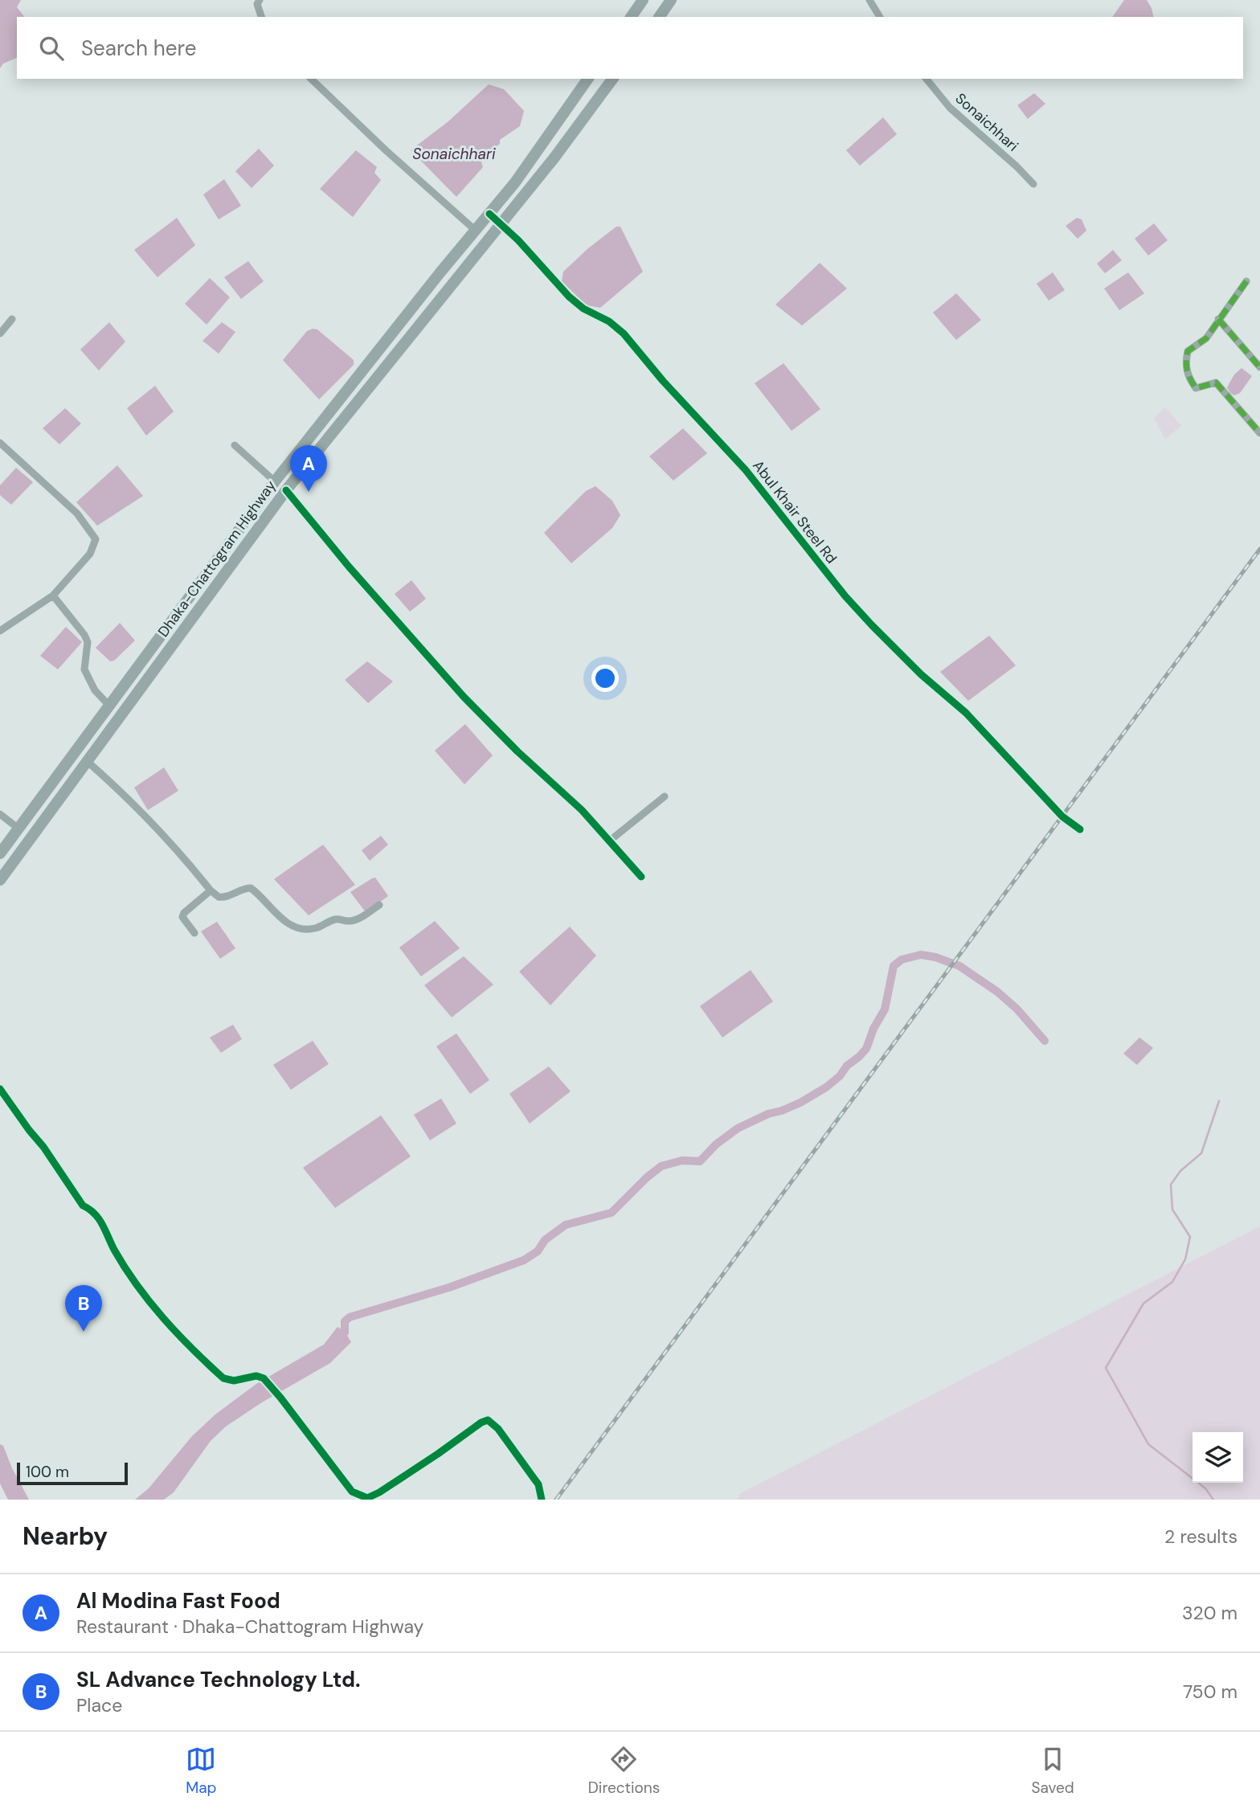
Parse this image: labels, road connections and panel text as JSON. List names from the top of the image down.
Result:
{
  "streets": {
    "highway": ["Dhaka-Chattogram Highway"],
    "street": ["Sonaichhari", "Abul Khair Steel Rd"]
  },
  "crossings": [
    ["Abul Khair Steel Rd", "Dhaka-Chattogram Highway"]
  ],
  "water": ["Sonaichhari"],
  "scale_bar": "100 m",
  "page": {
    "search": "Search here",
    "pins": ["A", "B"],
    "scale": "100 m",
    "heading": ["Nearby", "2 results"],
    "list": [
      {
        "mark": "A",
        "name": "Al Modina Fast Food",
        "note": "Restaurant · Dhaka-Chattogram Highway",
        "value": "320 m"
      },
      {
        "mark": "B",
        "name": "SL Advance Technology Ltd.",
        "note": "Place",
        "value": "750 m"
      }
    ],
    "nav": ["Map", "Directions", "Saved"]
  }
}
